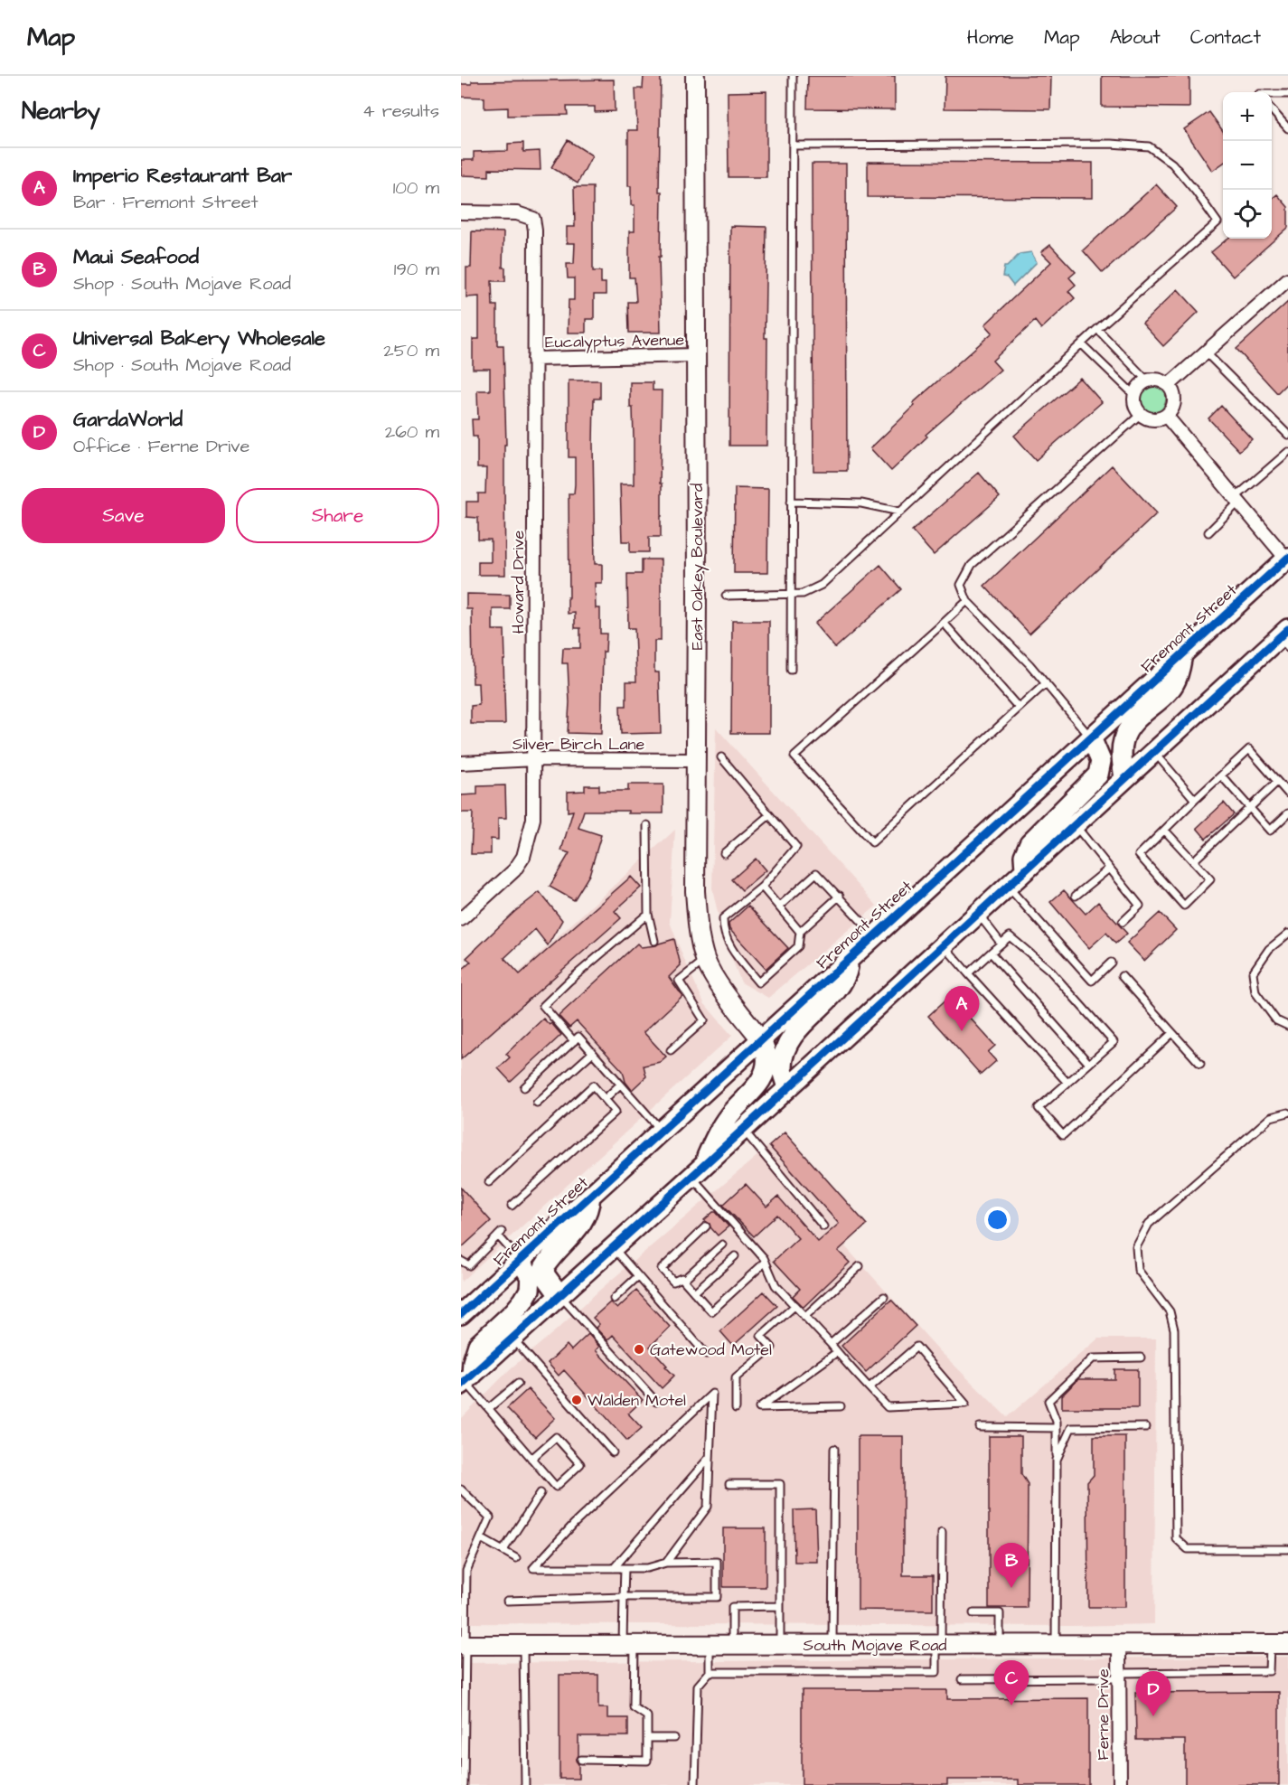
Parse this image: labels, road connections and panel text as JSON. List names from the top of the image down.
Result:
{
  "streets": {
    "main road": ["Fremont Street"],
    "street": [
      "Eucalyptus Avenue",
      "East Oakey Boulevard",
      "Howard Drive",
      "Silver Birch Lane",
      "South Mojave Road",
      "Ferne Drive"
    ]
  },
  "crossings": [
    ["Eucalyptus Avenue", "East Oakey Boulevard"],
    ["Eucalyptus Avenue", "Howard Drive"],
    ["East Oakey Boulevard", "Fremont Street"],
    ["East Oakey Boulevard", "Silver Birch Lane"],
    ["Howard Drive", "Silver Birch Lane"],
    ["South Mojave Road", "Ferne Drive"]
  ],
  "places": ["Gatewood Motel", "Walden Motel"],
  "page": {
    "header": "Map",
    "nav": [
      "Home",
      "Map",
      "About",
      "Contact"
    ],
    "heading": ["Nearby", "4 results"],
    "map_buttons": ["+", "−"],
    "list": [
      {
        "mark": "A",
        "name": "Imperio Restaurant Bar",
        "note": "Bar · Fremont Street",
        "value": "100 m"
      },
      {
        "mark": "B",
        "name": "Maui Seafood",
        "note": "Shop · South Mojave Road",
        "value": "190 m"
      },
      {
        "mark": "C",
        "name": "Universal Bakery Wholesale",
        "note": "Shop · South Mojave Road",
        "value": "250 m"
      },
      {
        "mark": "D",
        "name": "GardaWorld",
        "note": "Office · Ferne Drive",
        "value": "260 m"
      }
    ],
    "buttons": ["Save", "Share"],
    "pins": [
      "A",
      "B",
      "C",
      "D"
    ]
  }
}
